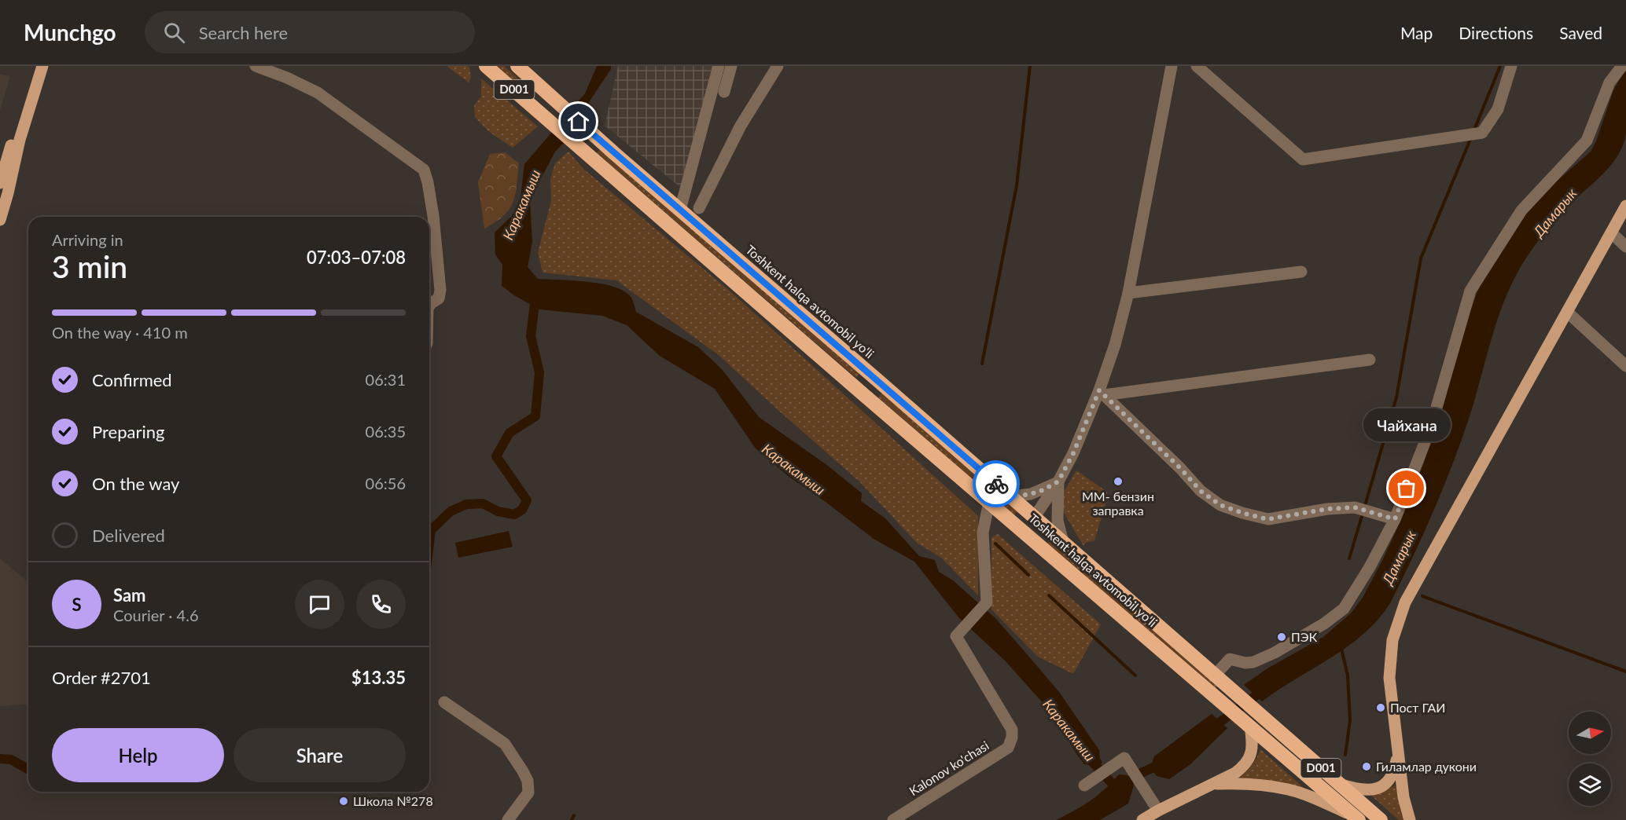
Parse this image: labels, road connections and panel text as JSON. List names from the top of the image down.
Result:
{
  "streets": {
    "highway": ["D001", "Toshkent halqa avtomobil yo'li"],
    "street": ["Kalonov ko'chasi"]
  },
  "crossings": [
    ["Toshkent halqa avtomobil yo'li", "Kalonov ko'chasi"]
  ],
  "water": ["Каракамыш", "Дамарык"],
  "places": [
    "ММ- бензин заправка",
    "Чайхана",
    "ПЭК",
    "Пост ГАИ",
    "Гиламлар дукони",
    "Школа №278"
  ],
  "north": "right",
  "page": {
    "header": "Munchgo",
    "search": "Search here",
    "nav": ["Map", "Directions", "Saved"],
    "heading": ["3 min", "Arriving in", "07:03–07:08"],
    "panel": [
      "Sam",
      "Courier · 4.6",
      "Order #2701",
      "$13.35"
    ],
    "bar": "On the way · 410 m",
    "list": [
      ["Confirmed", "06:31"],
      ["Preparing", "06:35"],
      ["On the way", "06:56"],
      "Delivered"
    ],
    "bubble": "Чайхана",
    "round": "S",
    "buttons": ["Help", "Share"]
  }
}
